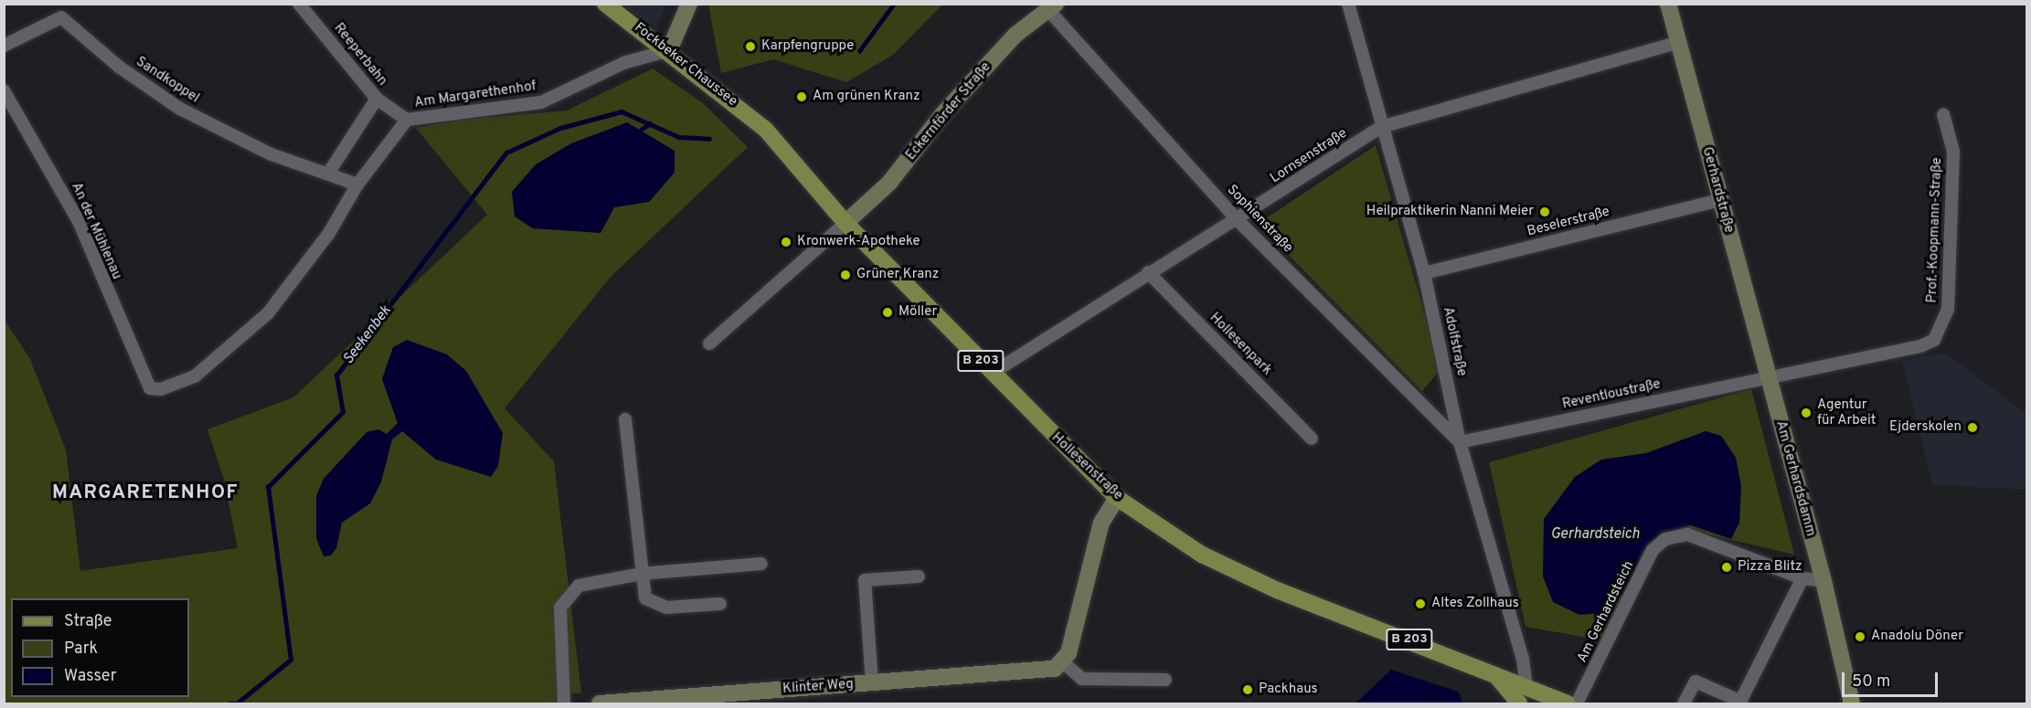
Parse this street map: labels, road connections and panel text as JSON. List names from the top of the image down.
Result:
{
  "streets": {
    "main road": ["Fockbeker Chaussee", "B 203", "Hollesenstraße"],
    "street": [
      "Reeperbahn",
      "Sandkoppel",
      "Am Margarethenhof",
      "Eckernförder Straße",
      "Lornsenstraße",
      "Gerhardstraße",
      "Sophienstraße",
      "Beselerstraße",
      "Prof.-Koopmann-Straße",
      "An der Mühlenau",
      "Adolfstraße",
      "Hollesenpark",
      "Reventloustraße",
      "Am Gerhardsdamm",
      "Am Gerhardsteich",
      "Klinter Weg"
    ]
  },
  "crossings": [
    ["Reeperbahn", "Am Margarethenhof"],
    ["Fockbeker Chaussee", "Am Margarethenhof"],
    ["Fockbeker Chaussee", "Hollesenstraße"],
    ["Am Margarethenhof", "An der Mühlenau"],
    ["Eckernförder Straße", "Sophienstraße"],
    ["Eckernförder Straße", "Hollesenstraße"],
    ["Lornsenstraße", "Gerhardstraße"],
    ["Lornsenstraße", "Sophienstraße"],
    ["Lornsenstraße", "Adolfstraße"],
    ["Lornsenstraße", "Hollesenpark"],
    ["Lornsenstraße", "Hollesenstraße"],
    ["Gerhardstraße", "Beselerstraße"],
    ["Gerhardstraße", "Prof.-Koopmann-Straße"],
    ["Gerhardstraße", "Reventloustraße"],
    ["Gerhardstraße", "Am Gerhardsdamm"],
    ["Sophienstraße", "Adolfstraße"],
    ["Sophienstraße", "Reventloustraße"],
    ["Beselerstraße", "Adolfstraße"],
    ["Prof.-Koopmann-Straße", "Reventloustraße"],
    ["Prof.-Koopmann-Straße", "Am Gerhardsdamm"],
    ["Adolfstraße", "B 203"],
    ["Adolfstraße", "Reventloustraße"],
    ["B 203", "Hollesenstraße"],
    ["Reventloustraße", "Am Gerhardsdamm"],
    ["Am Gerhardsdamm", "Am Gerhardsteich"]
  ],
  "districts": ["MARGARETENHOF"],
  "water": ["Seekenbek", "Gerhardsteich"],
  "places": [
    "Karpfengruppe",
    "Am grünen Kranz",
    "Heilpraktikerin Nanni Meier",
    "Kronwerk-Apotheke",
    "Grüner Kranz",
    "Möller",
    "Agentur für Arbeit",
    "Ejderskolen",
    "Pizza Blitz",
    "Altes Zollhaus",
    "Anadolu Döner",
    "Packhaus"
  ],
  "legend": ["Straße", "Park", "Wasser"],
  "scale_bar": "50 m"
}
